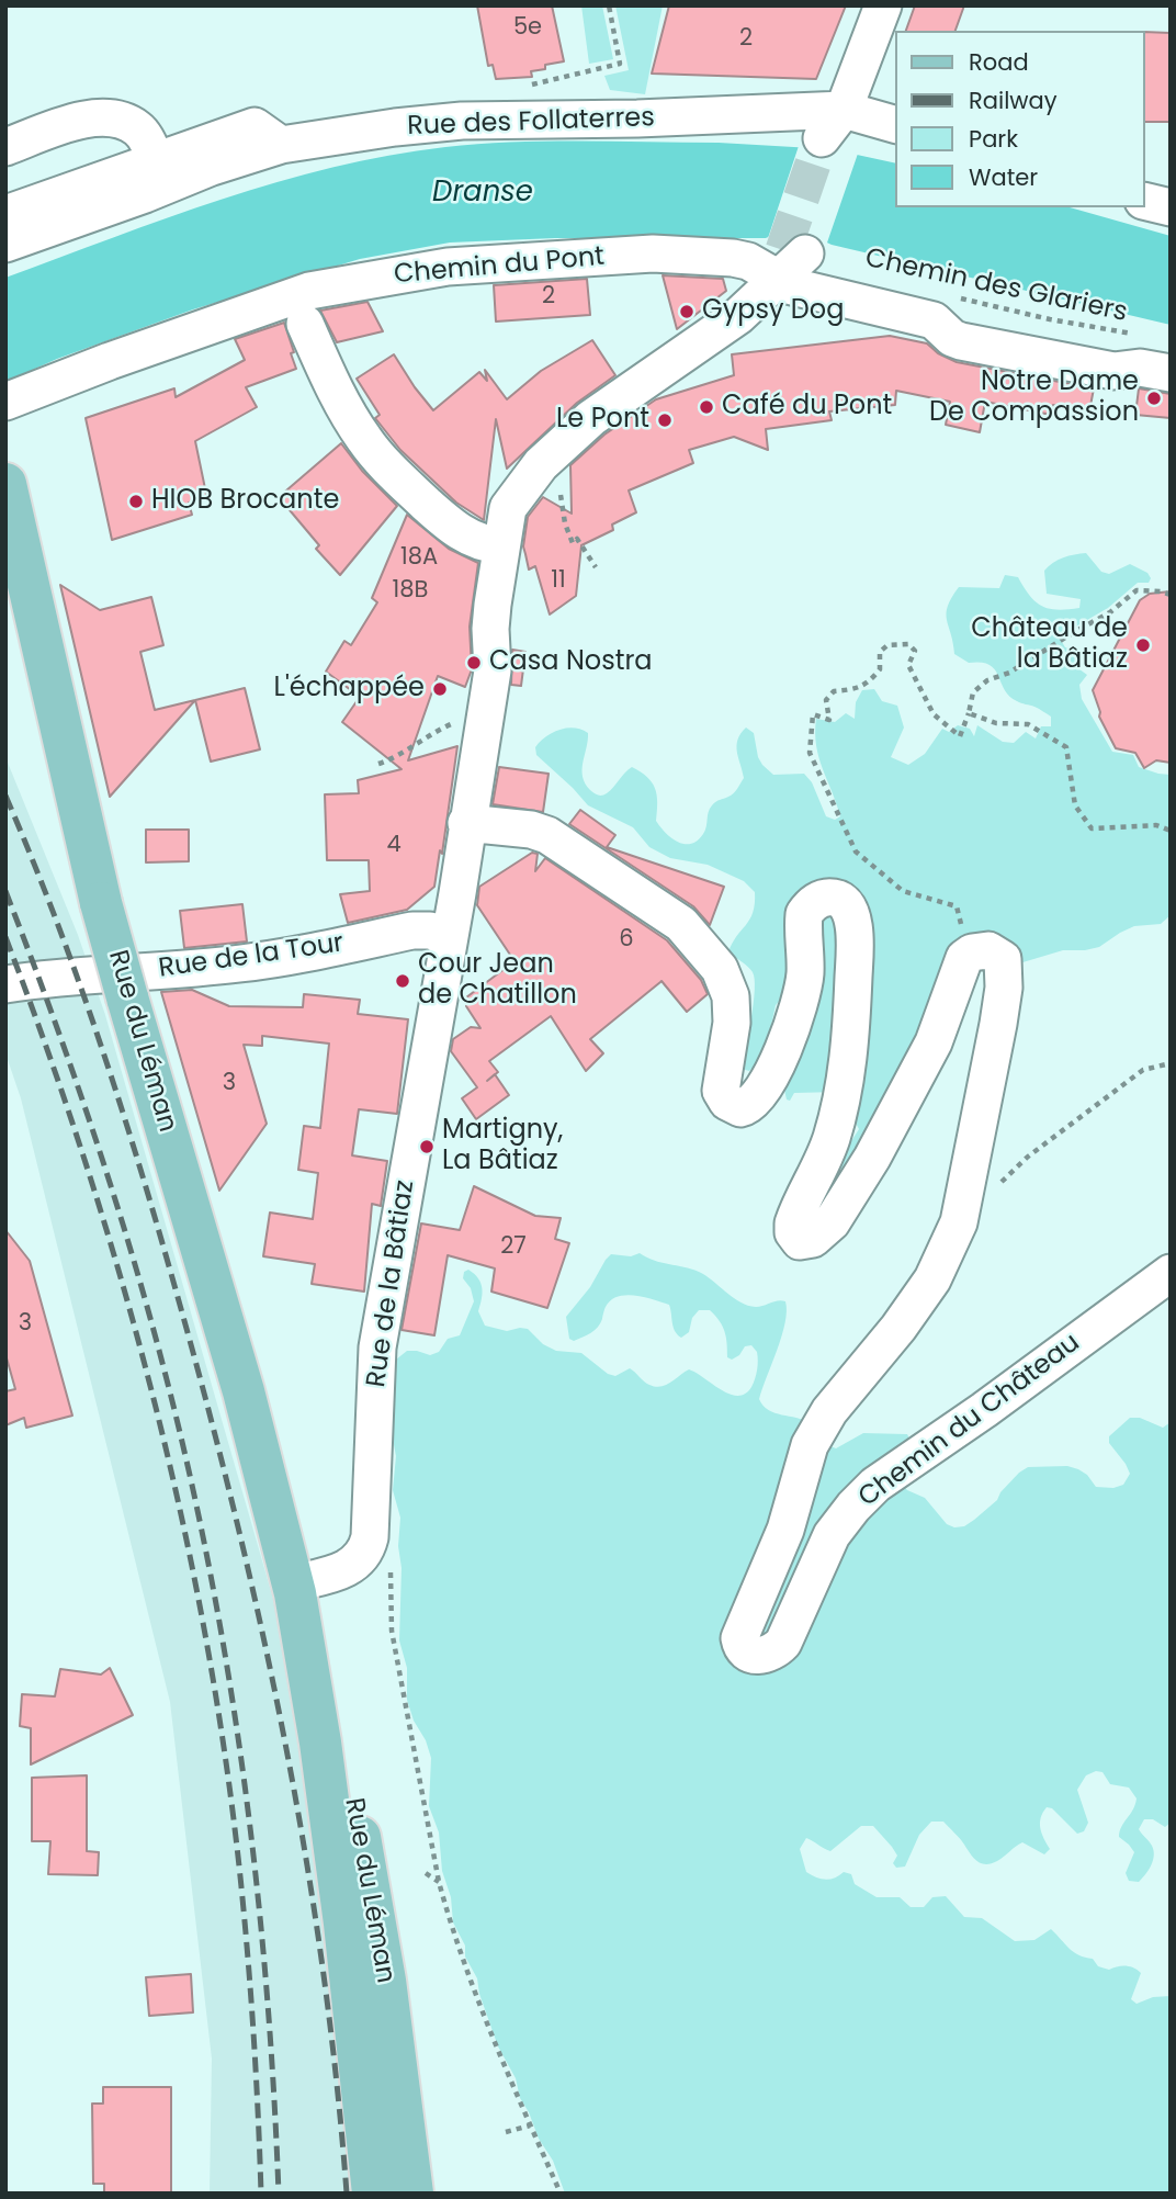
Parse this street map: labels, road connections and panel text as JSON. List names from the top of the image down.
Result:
{
  "streets": {
    "main road": ["Rue du Léman"],
    "street": [
      "Rue des Follaterres",
      "Chemin du Pont",
      "Rue de la Tour",
      "Rue de la Bâtiaz",
      "Chemin du Château"
    ],
    "path": ["Chemin des Glariers"]
  },
  "crossings": [
    ["Rue de la Tour", "Rue de la Bâtiaz"],
    ["Rue du Léman", "Rue de la Bâtiaz"]
  ],
  "water": ["Dranse"],
  "places": [
    "Gypsy Dog",
    "Notre Dame De Compassion",
    "Café du Pont",
    "Le Pont",
    "HIOB Brocante",
    "Château de la Bâtiaz",
    "Casa Nostra",
    "L'échappée",
    "Cour Jean de Chatillon",
    "Martigny, La Bâtiaz"
  ],
  "house_numbers": [
    "5e",
    "2",
    "2",
    "18A",
    "11",
    "18B",
    "4",
    "6",
    "3",
    "27",
    "3"
  ],
  "legend": [
    "Road",
    "Railway",
    "Park",
    "Water"
  ]
}
